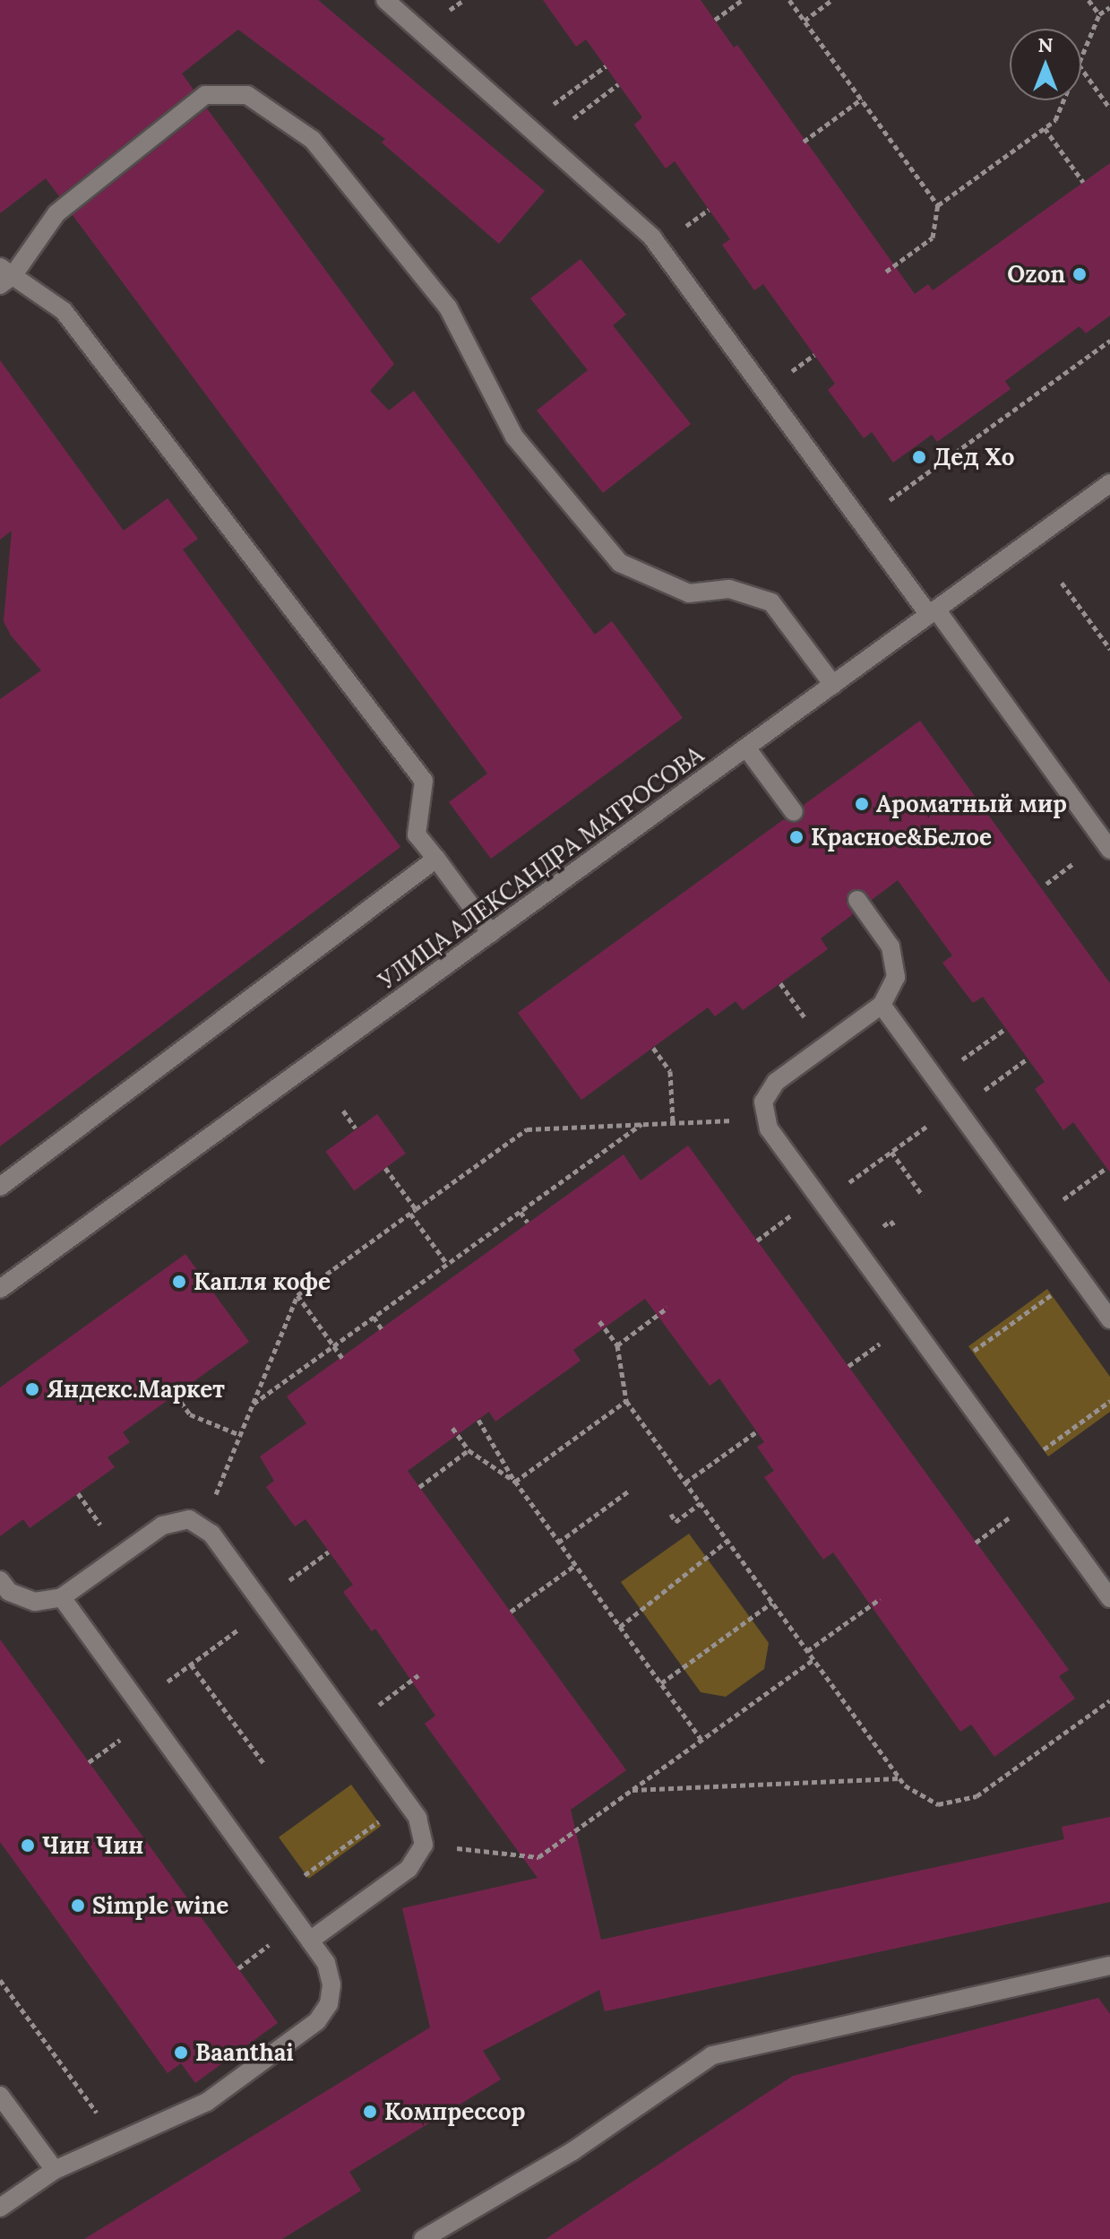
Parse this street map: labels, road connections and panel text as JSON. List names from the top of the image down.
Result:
{
  "streets": {
    "street": ["УЛИЦА АЛЕКСАНДРА МАТРОСОВА"]
  },
  "places": [
    "Ozon",
    "Дед Хо",
    "Ароматный мир",
    "Красное&Белое",
    "Капля кофе",
    "Яндекс.Маркет",
    "Чин Чин",
    "Simple wine",
    "Baanthai",
    "Компрессор"
  ],
  "north": "top"
}
